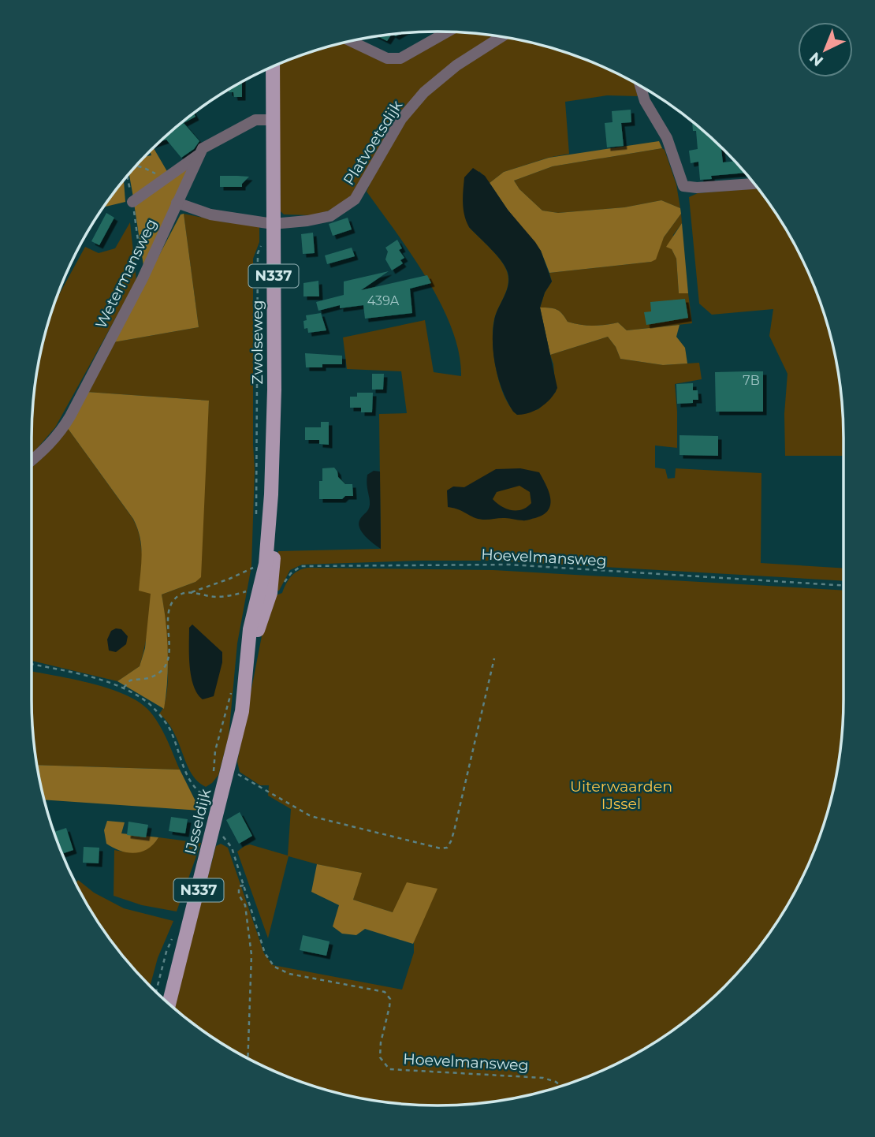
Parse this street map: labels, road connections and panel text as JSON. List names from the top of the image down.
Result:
{
  "streets": {
    "main road": ["N337", "Zwolseweg", "IJsseldijk"],
    "street": ["Platvoetsdijk", "Wetermansweg"],
    "path": ["Hoevelmansweg"]
  },
  "crossings": [
    ["Platvoetsdijk", "Wetermansweg"],
    ["Platvoetsdijk", "Zwolseweg"],
    ["Wetermansweg", "Zwolseweg"],
    ["Zwolseweg", "IJsseldijk"],
    ["Hoevelmansweg", "IJsseldijk"]
  ],
  "parks": ["Uiterwaarden IJssel"],
  "house_numbers": ["439A", "7B"],
  "north": "bottom left"
}
